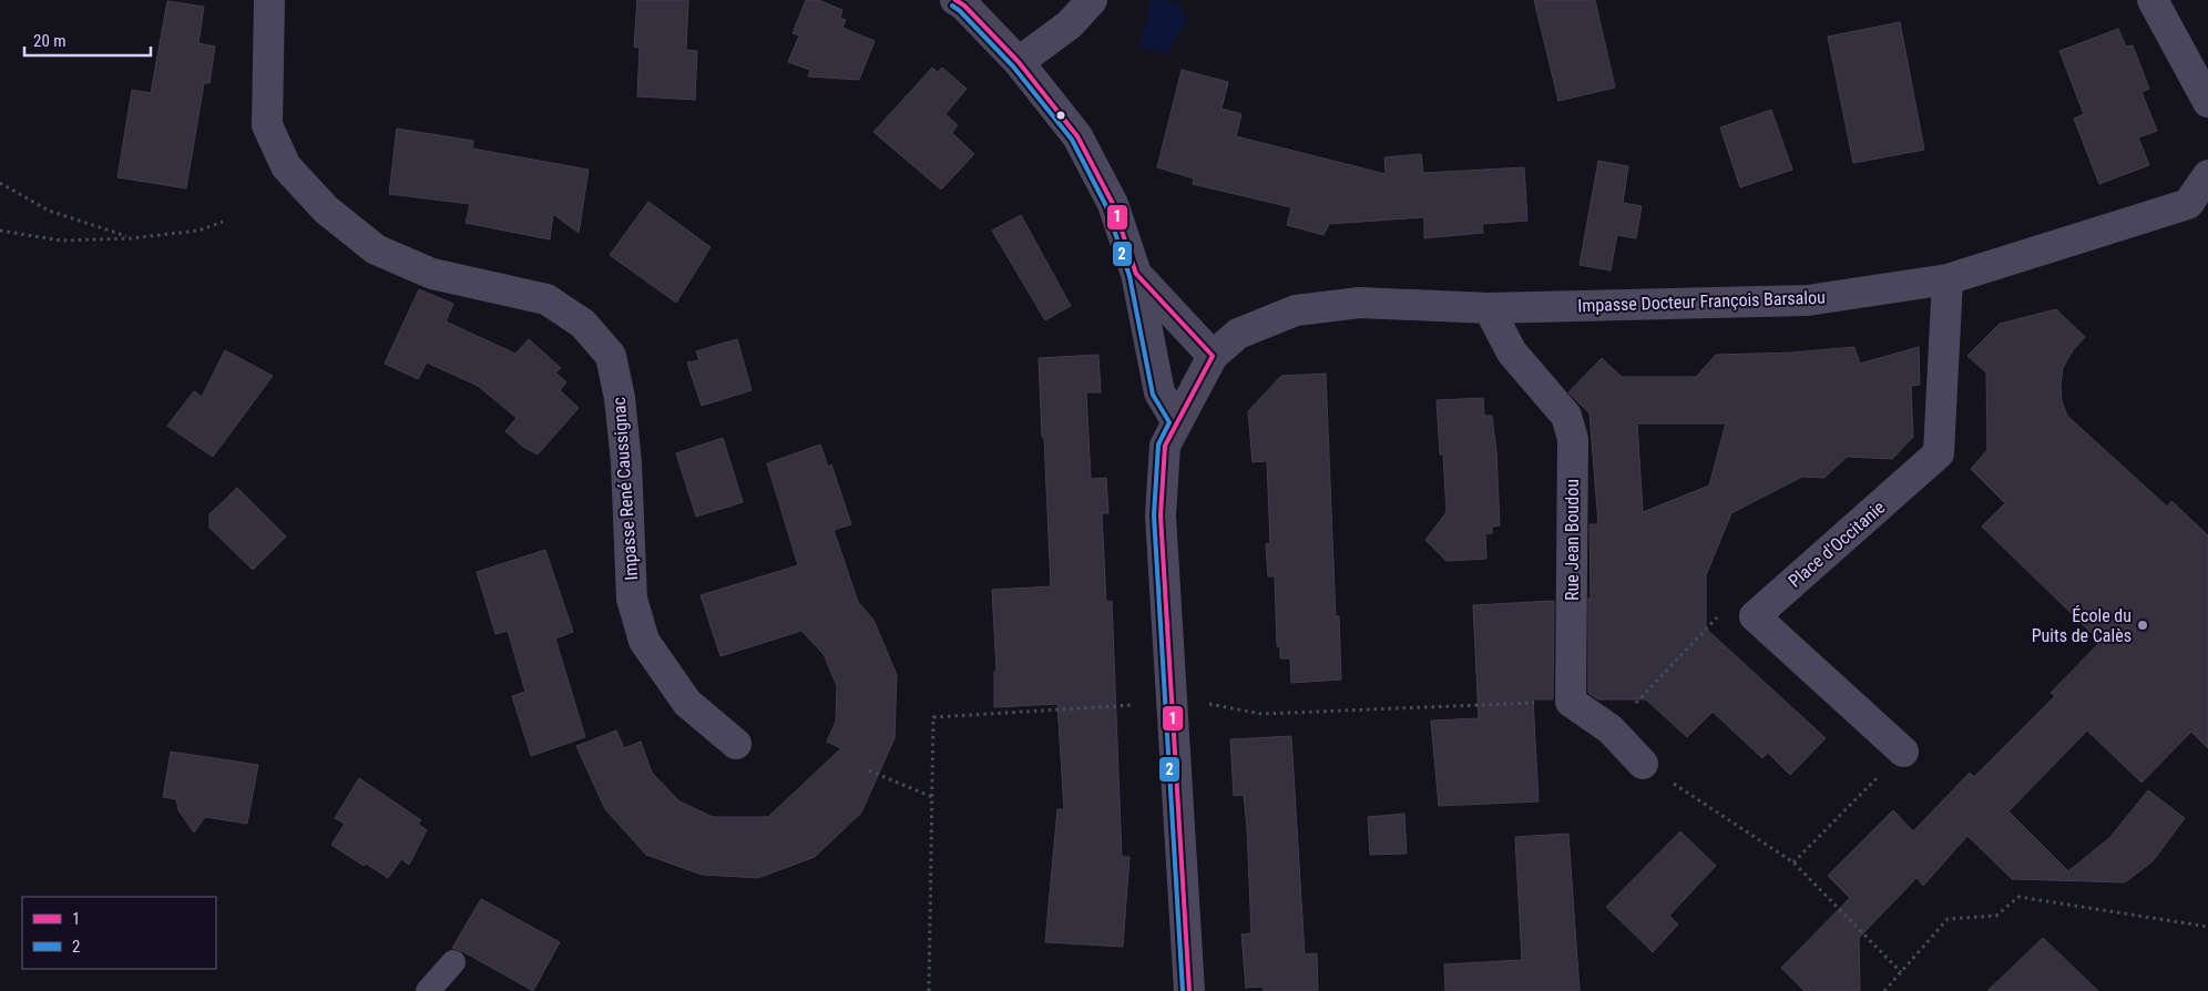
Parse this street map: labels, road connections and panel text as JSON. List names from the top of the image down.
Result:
{
  "streets": {
    "street": [
      "Impasse Docteur François Barsalou",
      "Impasse René Caussignac",
      "Rue Jean Boudou",
      "Place d'Occitanie"
    ]
  },
  "crossings": [
    ["Impasse Docteur François Barsalou", "Rue Jean Boudou"],
    ["Impasse Docteur François Barsalou", "Place d'Occitanie"]
  ],
  "places": ["École du Puits de Calès"],
  "lines": ["transit line 1", "transit line 2"],
  "legend": ["1", "2"],
  "scale_bar": "20 m"
}
